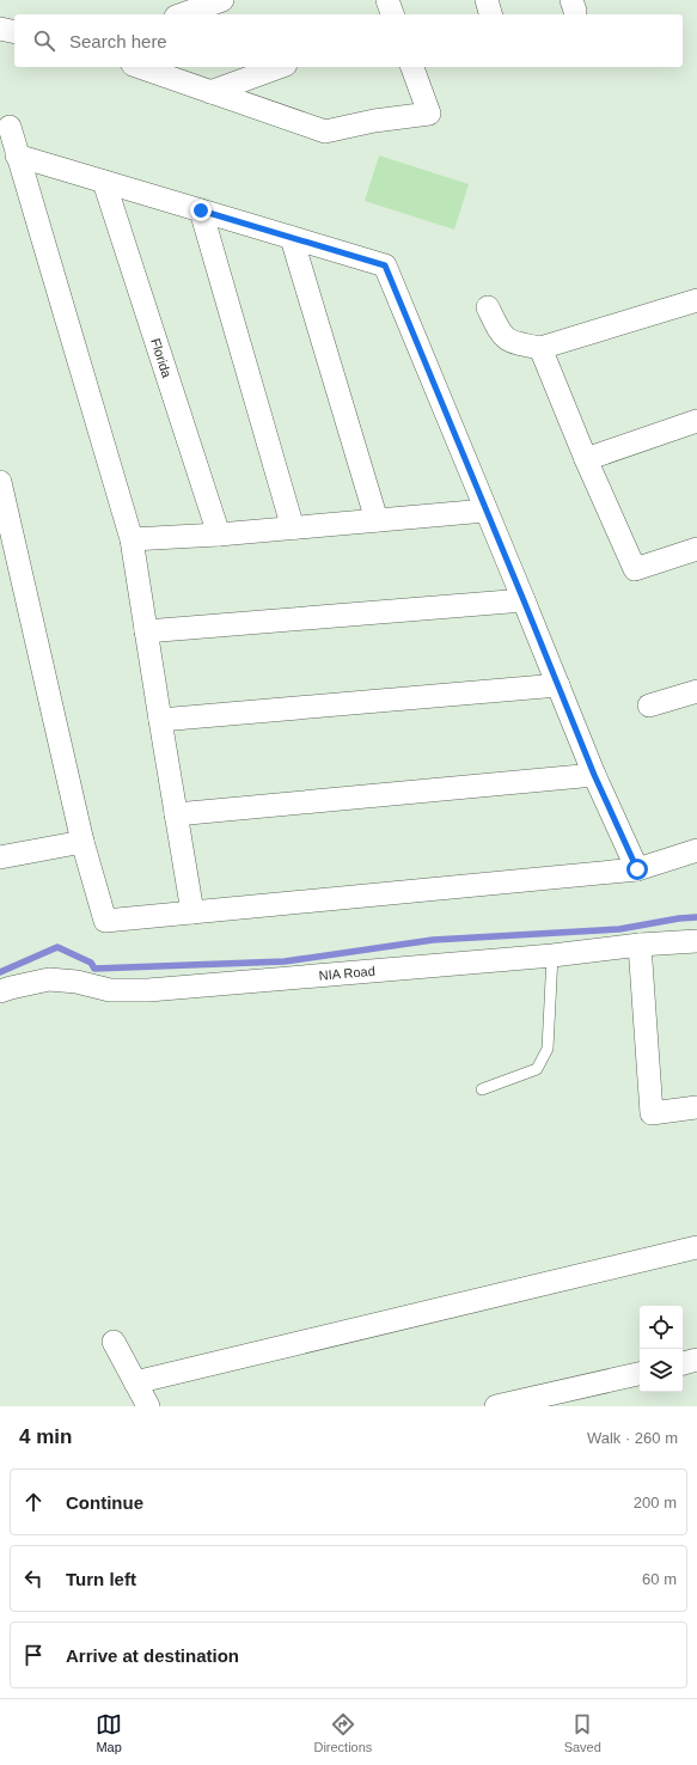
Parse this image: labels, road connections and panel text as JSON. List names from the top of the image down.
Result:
{
  "streets": {
    "street": ["Florida", "NIA Road"]
  },
  "page": {
    "search": "Search here",
    "heading": ["4 min", "Walk · 260 m"],
    "list": [
      ["Continue", "200 m"],
      ["Turn left", "60 m"],
      "Arrive at destination"
    ],
    "nav": ["Map", "Directions", "Saved"]
  }
}
